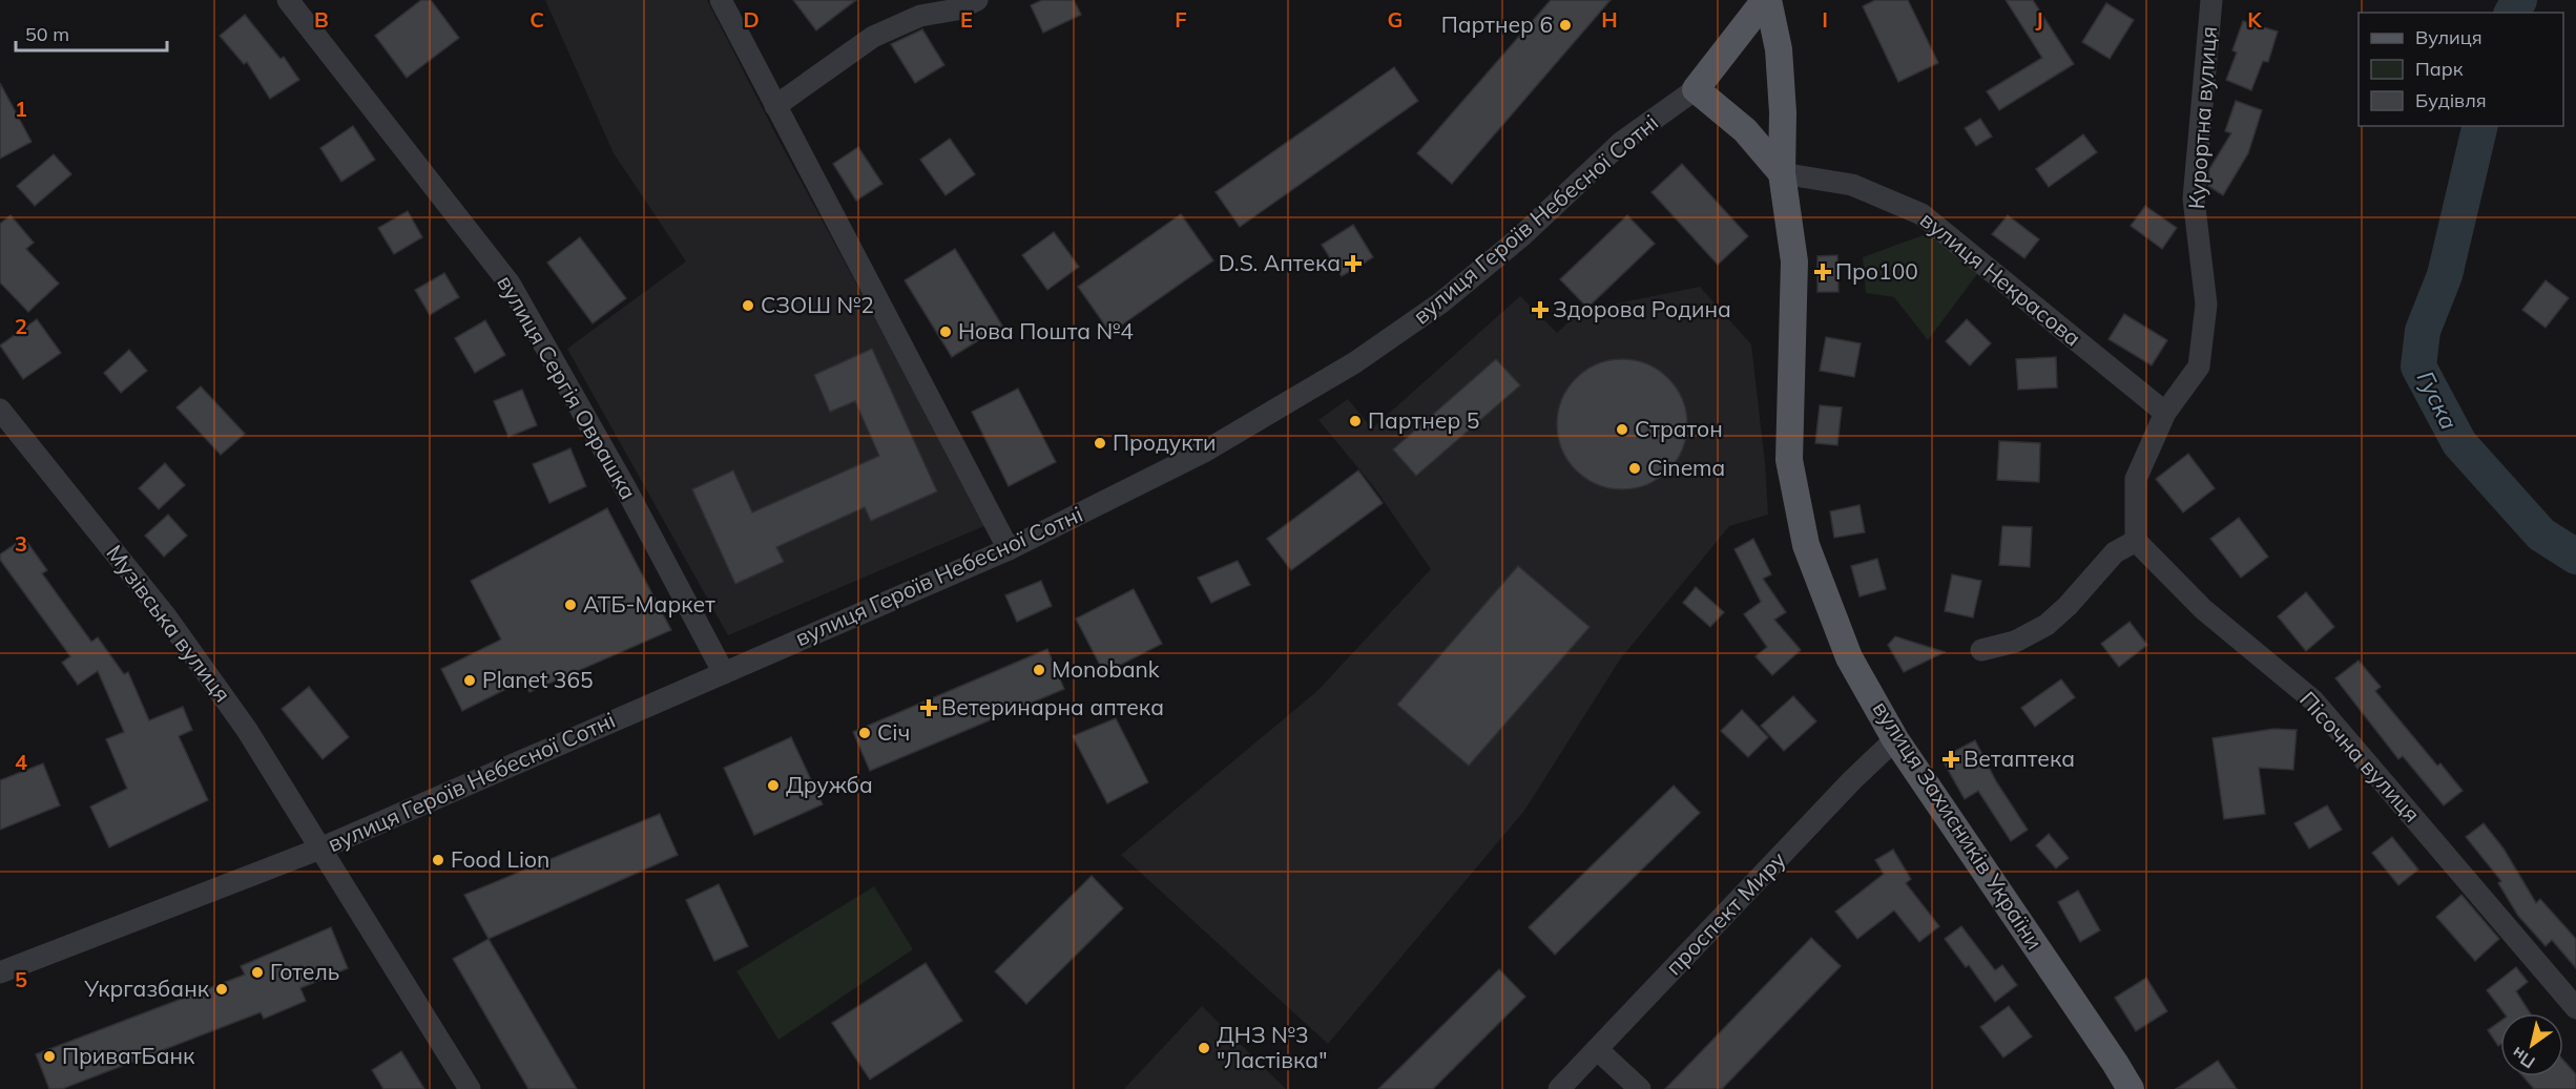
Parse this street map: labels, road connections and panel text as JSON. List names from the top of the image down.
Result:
{
  "streets": {
    "main road": ["вулиця Героїв Небесної Сотні", "вулиця Захисників України"],
    "street": [
      "Курортна вулиця",
      "вулиця Некрасова",
      "вулиця Сергія Оврашка",
      "Музівська вулиця",
      "Пісочна вулиця",
      "проспект Миру"
    ]
  },
  "crossings": [
    ["Курортна вулиця", "вулиця Некрасова"],
    ["вулиця Героїв Небесної Сотні", "вулиця Сергія Оврашка"],
    ["вулиця Героїв Небесної Сотні", "Музівська вулиця"],
    ["вулиця Героїв Небесної Сотні", "вулиця Захисників України"],
    ["вулиця Некрасова", "вулиця Захисників України"],
    ["вулиця Захисників України", "проспект Миру"]
  ],
  "water": ["Гуска"],
  "places": {
    "other": [
      "Партнер 6",
      "СЗОШ №2",
      "Нова Пошта №4",
      "Партнер 5",
      "Стратон",
      "Продукти",
      "Cinema",
      "АТБ-Маркет",
      "Monobank",
      "Planet 365",
      "Січ",
      "Дружба",
      "Food Lion",
      "Готель",
      "Укргазбанк",
      "ДНЗ №3 \"Ластівка\"",
      "ПриватБанк"
    ],
    "health": [
      "D.S. Аптека",
      "Про100",
      "Здорова Родина",
      "Ветеринарна аптека",
      "Ветаптека"
    ]
  },
  "legend": ["Вулиця", "Парк", "Будівля"],
  "scale_bar": "50 m",
  "north": "bottom left",
  "grid": {
    "columns": [
      "B",
      "C",
      "D",
      "E",
      "F",
      "G",
      "H",
      "I",
      "J",
      "K"
    ],
    "rows": [
      "1",
      "2",
      "3",
      "4",
      "5"
    ]
  }
}
